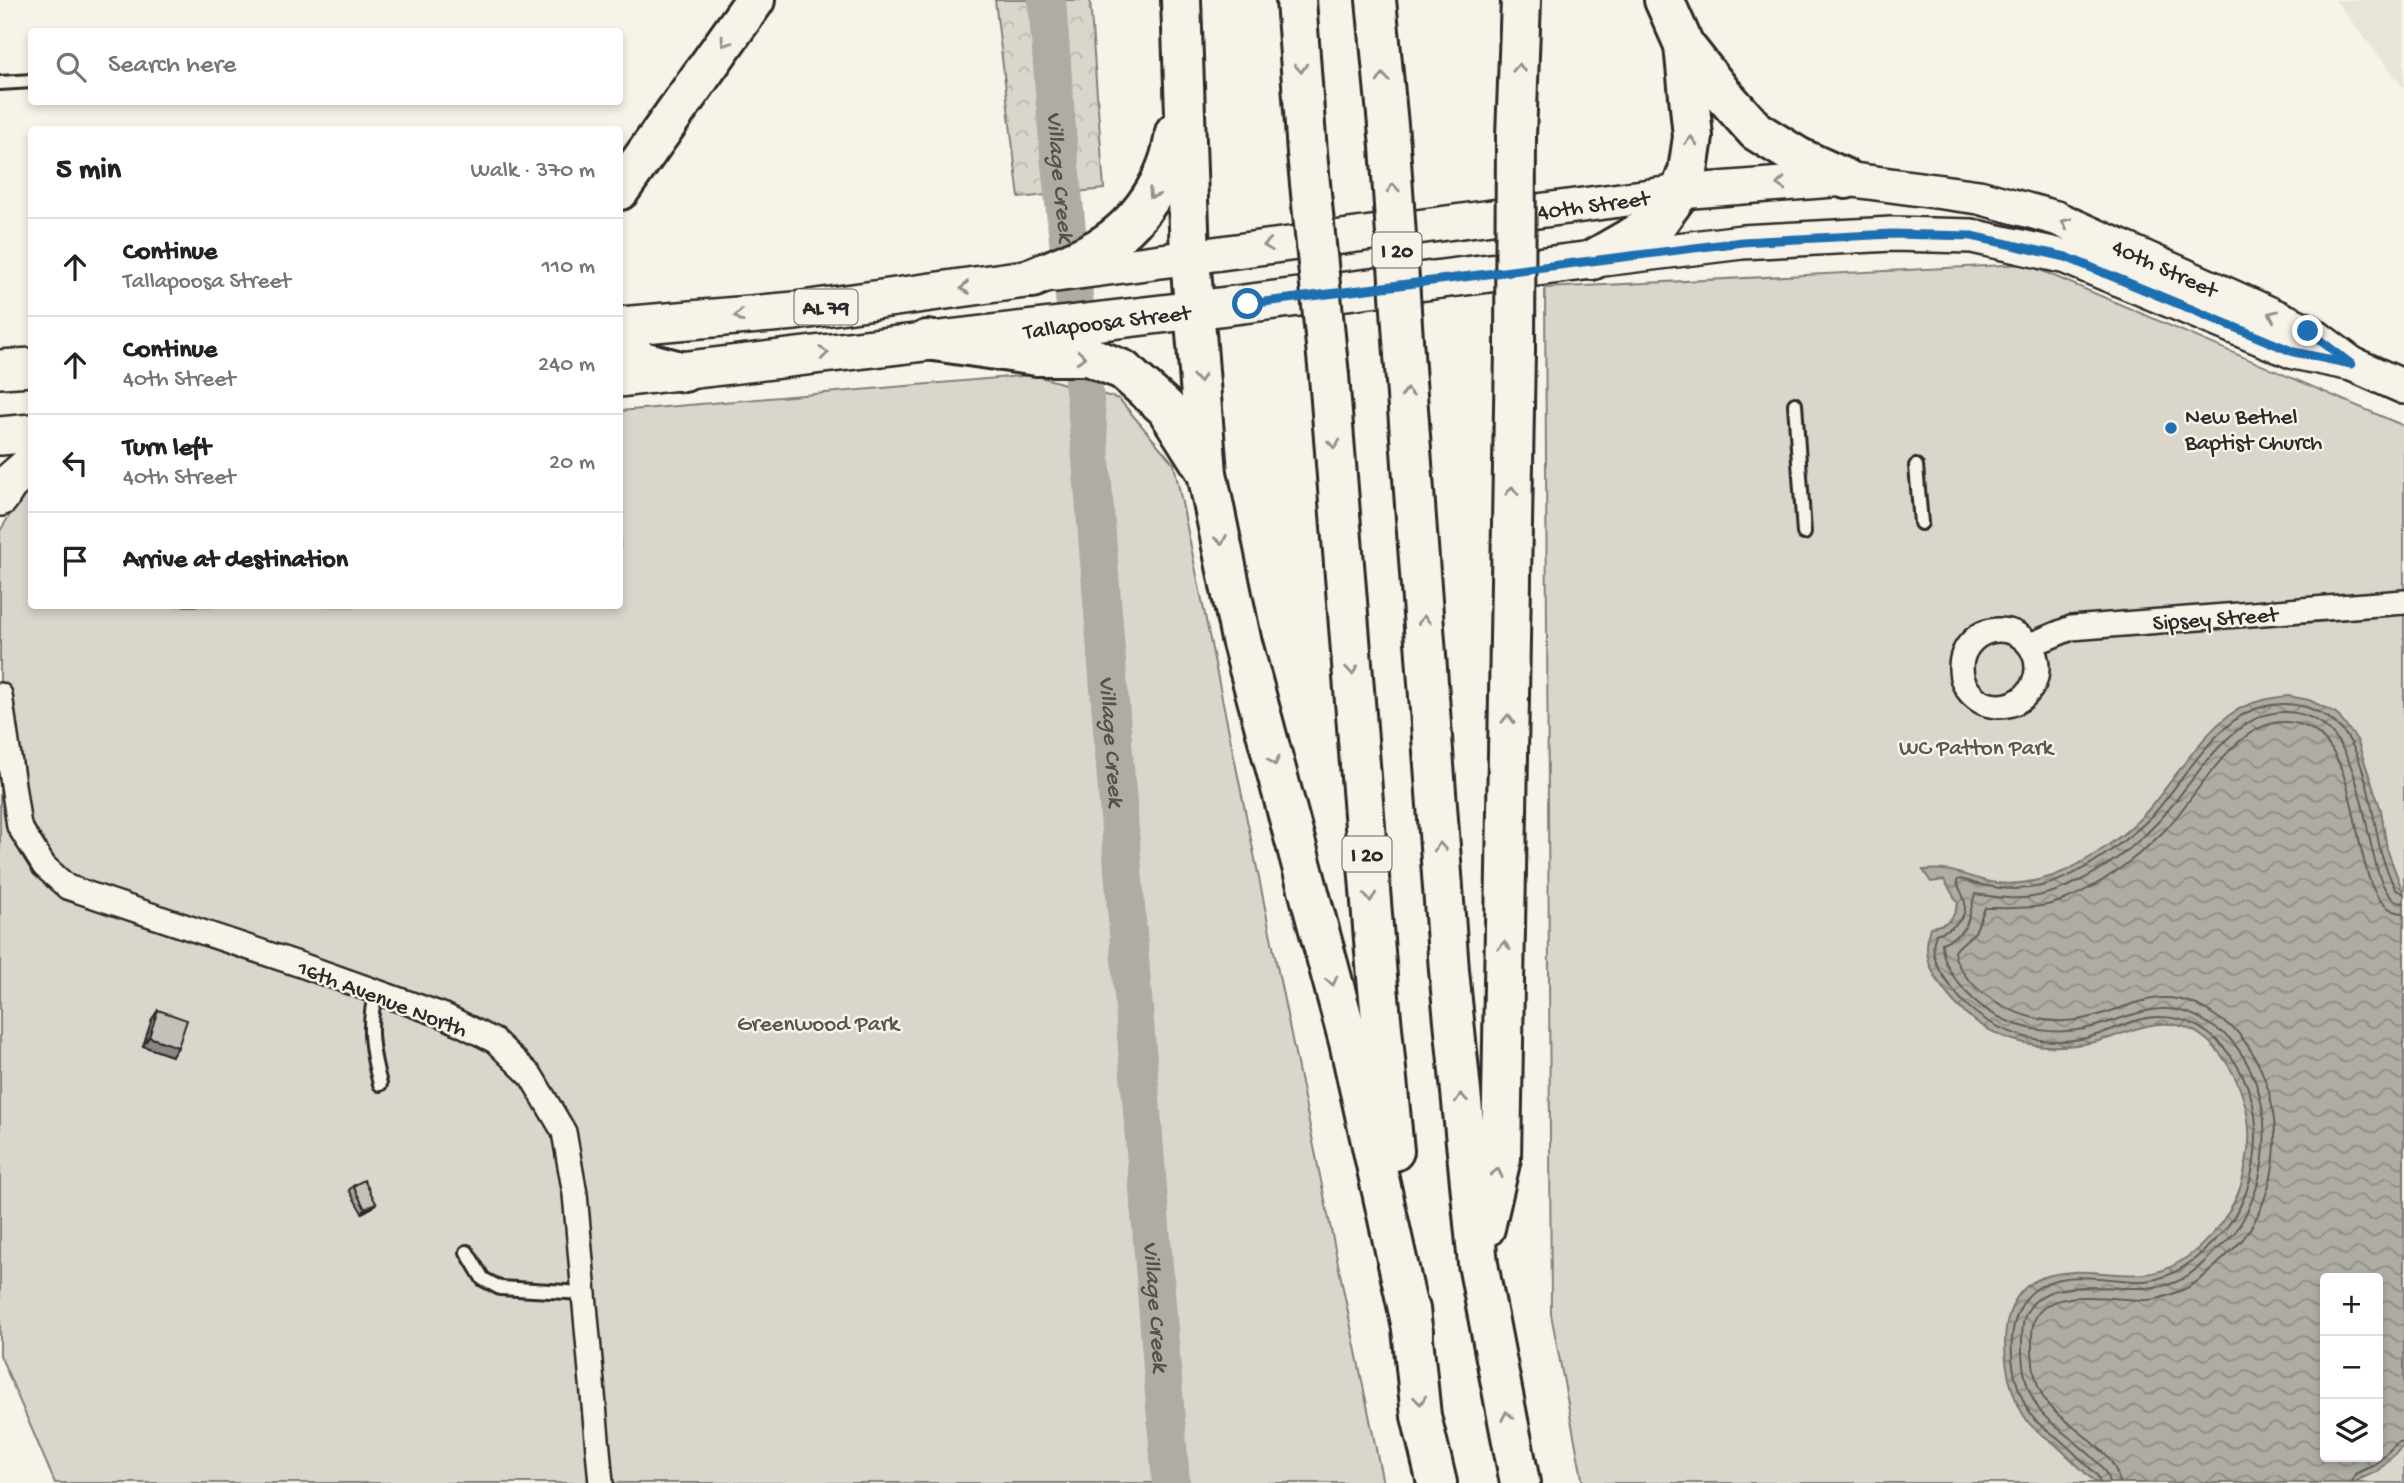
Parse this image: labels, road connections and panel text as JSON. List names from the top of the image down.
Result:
{
  "streets": {
    "highway": ["I 20"],
    "main road": ["AL 79", "Tallapoosa Street"],
    "street": ["40th Street", "Sipsey Street", "16th Avenue North"]
  },
  "crossings": [
    ["40th Street", "Tallapoosa Street"]
  ],
  "water": ["Village Creek"],
  "parks": ["WC Patton Park", "Greenwood Park"],
  "places": ["New Bethel Baptist Church"],
  "page": {
    "search": "Search here",
    "heading": ["5 min", "Walk · 370 m"],
    "list": [
      ["Continue", "Tallapoosa Street", "110 m"],
      ["Continue", "40th Street", "240 m"],
      ["Turn left", "40th Street", "20 m"],
      "Arrive at destination"
    ],
    "map_buttons": ["+", "−"]
  }
}
